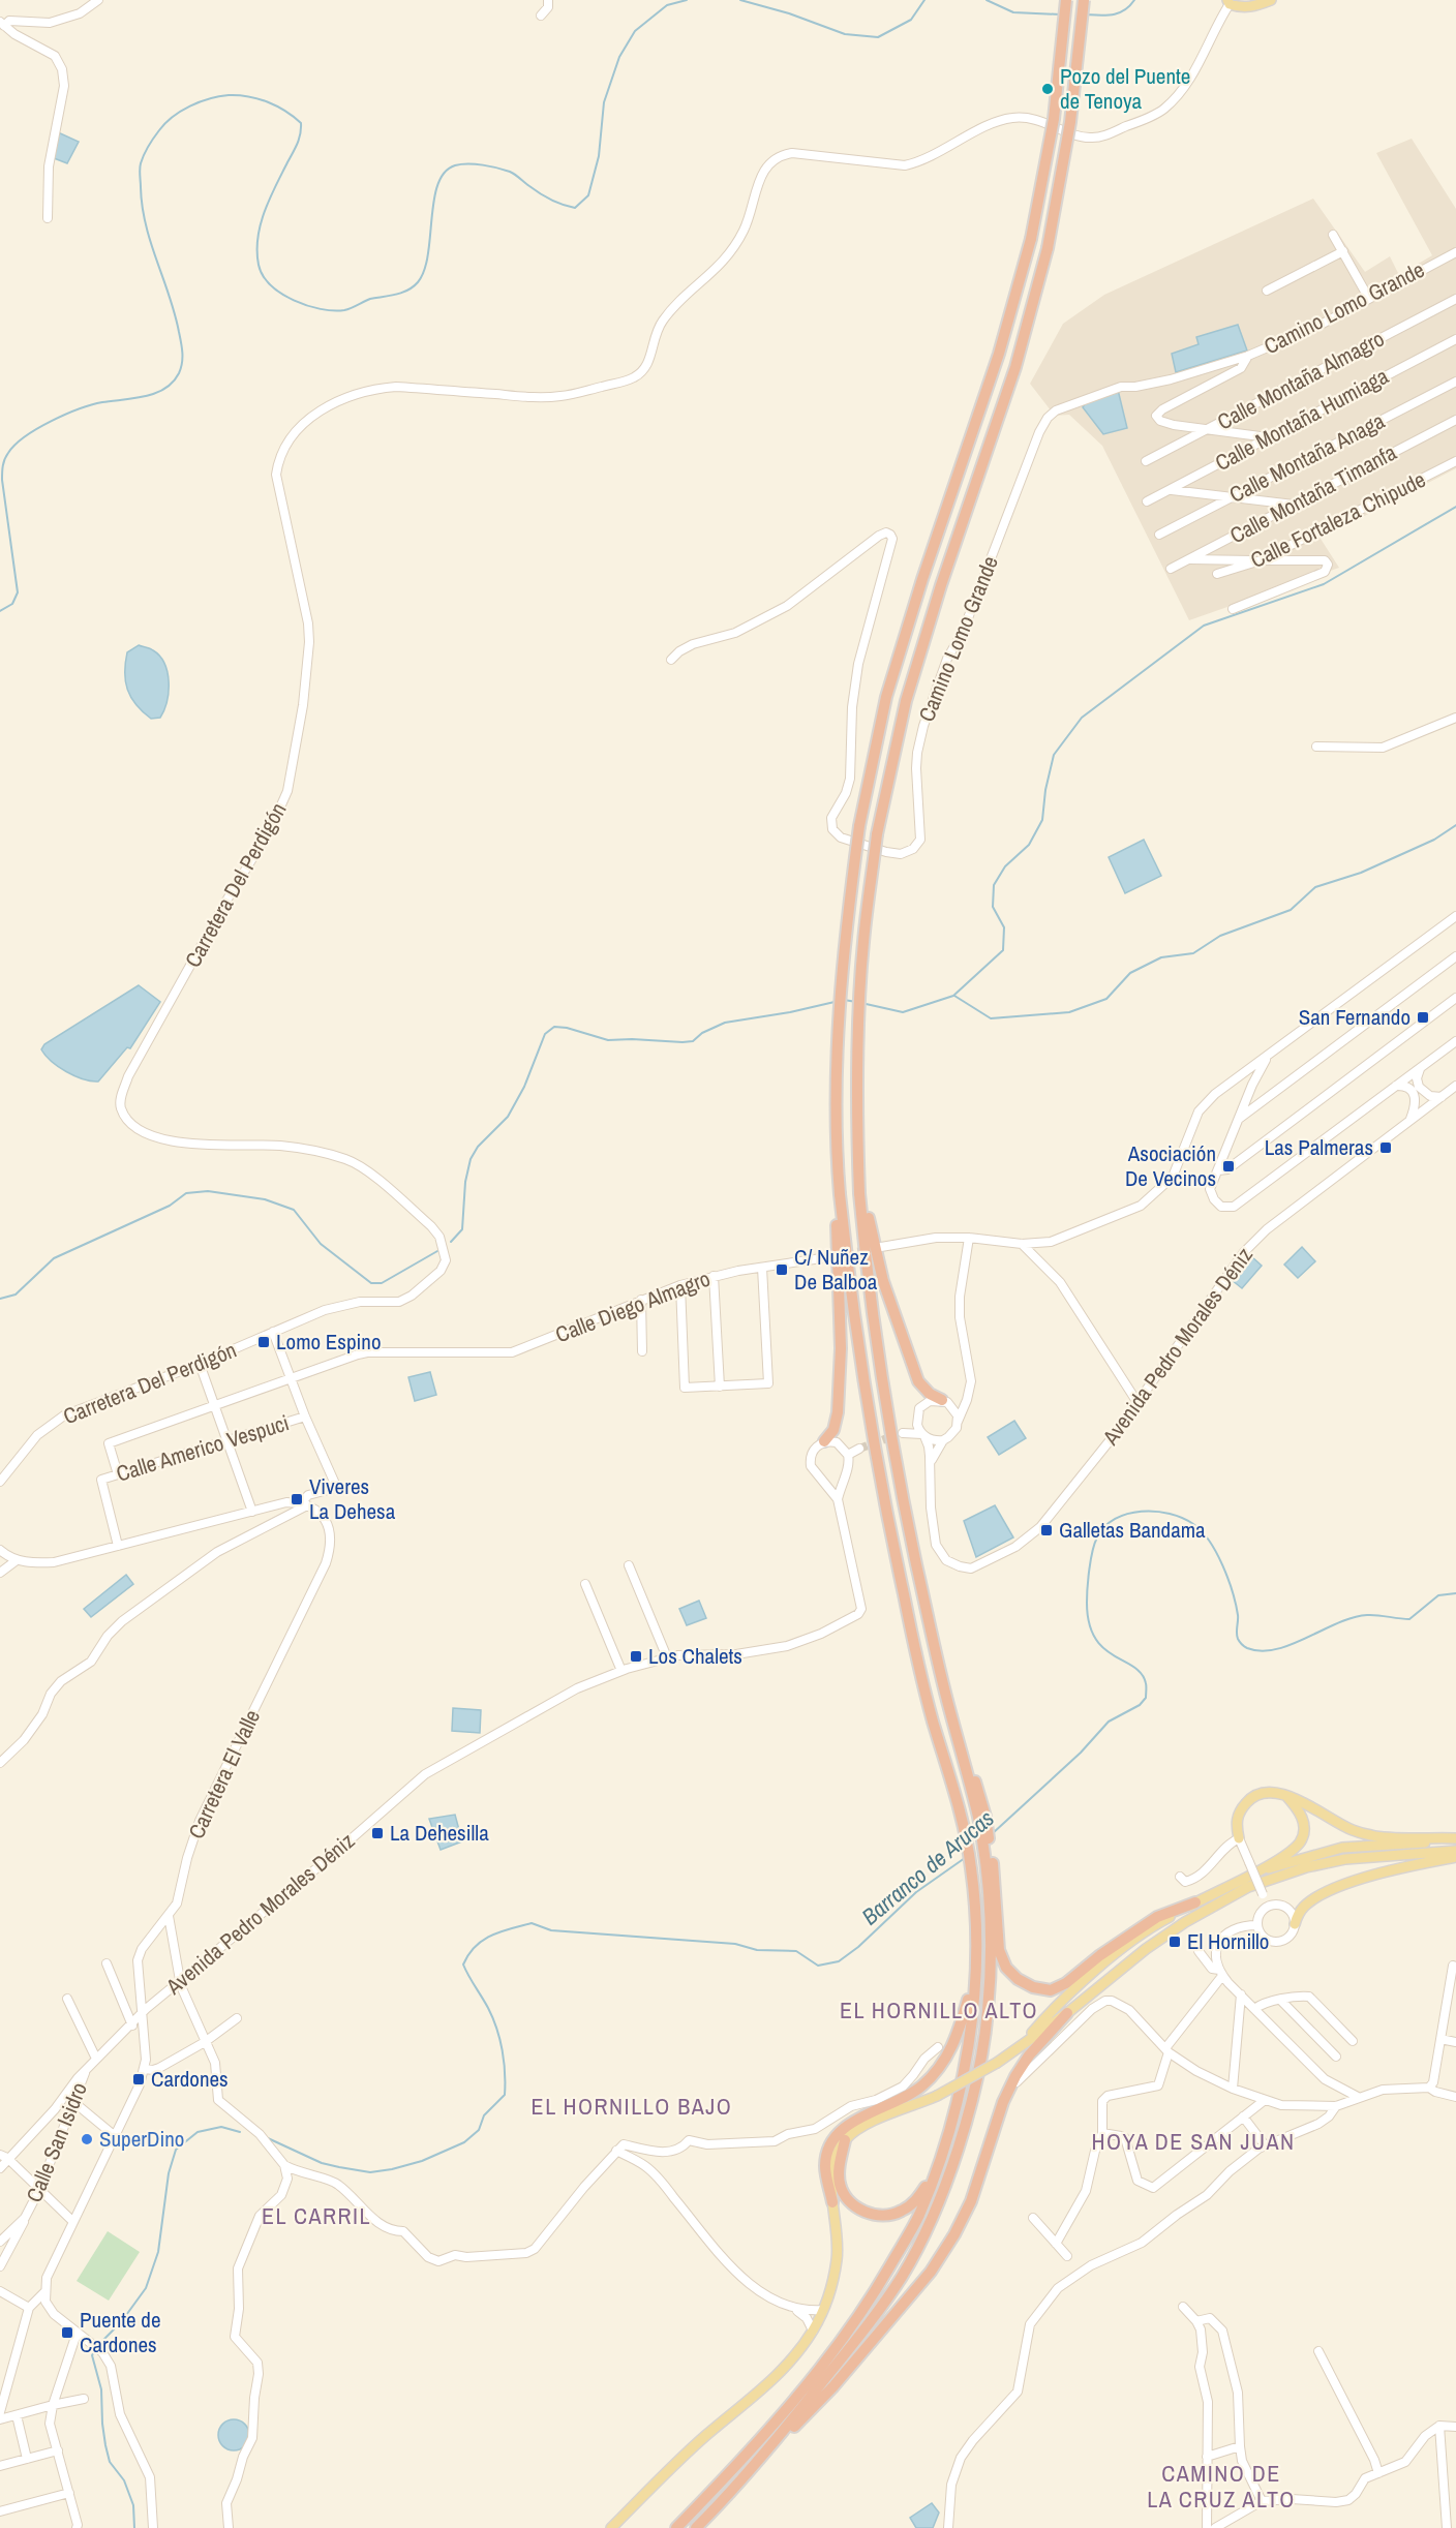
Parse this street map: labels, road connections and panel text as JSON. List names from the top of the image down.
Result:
{
  "streets": {
    "street": [
      "Camino Lomo Grande",
      "Calle Montaña Almagro",
      "Calle Montaña Humiaga",
      "Calle Montaña Anaga",
      "Calle Montaña Timanfa",
      "Calle Fortaleza Chipude",
      "Carretera Del Perdigón",
      "Calle Diego Almagro",
      "Avenida Pedro Morales Déniz",
      "Calle Americo Vespuci",
      "Carretera El Valle",
      "Calle San Isidro"
    ]
  },
  "crossings": [
    ["Calle Diego Almagro", "Calle Americo Vespuci"],
    ["Avenida Pedro Morales Déniz", "Carretera El Valle"],
    ["Avenida Pedro Morales Déniz", "Calle San Isidro"]
  ],
  "districts": [
    "EL HORNILLO ALTO",
    "EL HORNILLO BAJO",
    "HOYA DE SAN JUAN",
    "EL CARRIL",
    "CAMINO DE LA CRUZ ALTO"
  ],
  "water": ["Barranco de Arucas"],
  "places": {
    "other": ["Pozo del Puente de Tenoya", "SuperDino"],
    "transit": [
      "San Fernando",
      "Las Palmeras",
      "Asociación De Vecinos",
      "C/ Nuñez De Balboa",
      "Lomo Espino",
      "Viveres La Dehesa",
      "Galletas Bandama",
      "Los Chalets",
      "La Dehesilla",
      "El Hornillo",
      "Cardones",
      "Puente de Cardones"
    ]
  }
}
